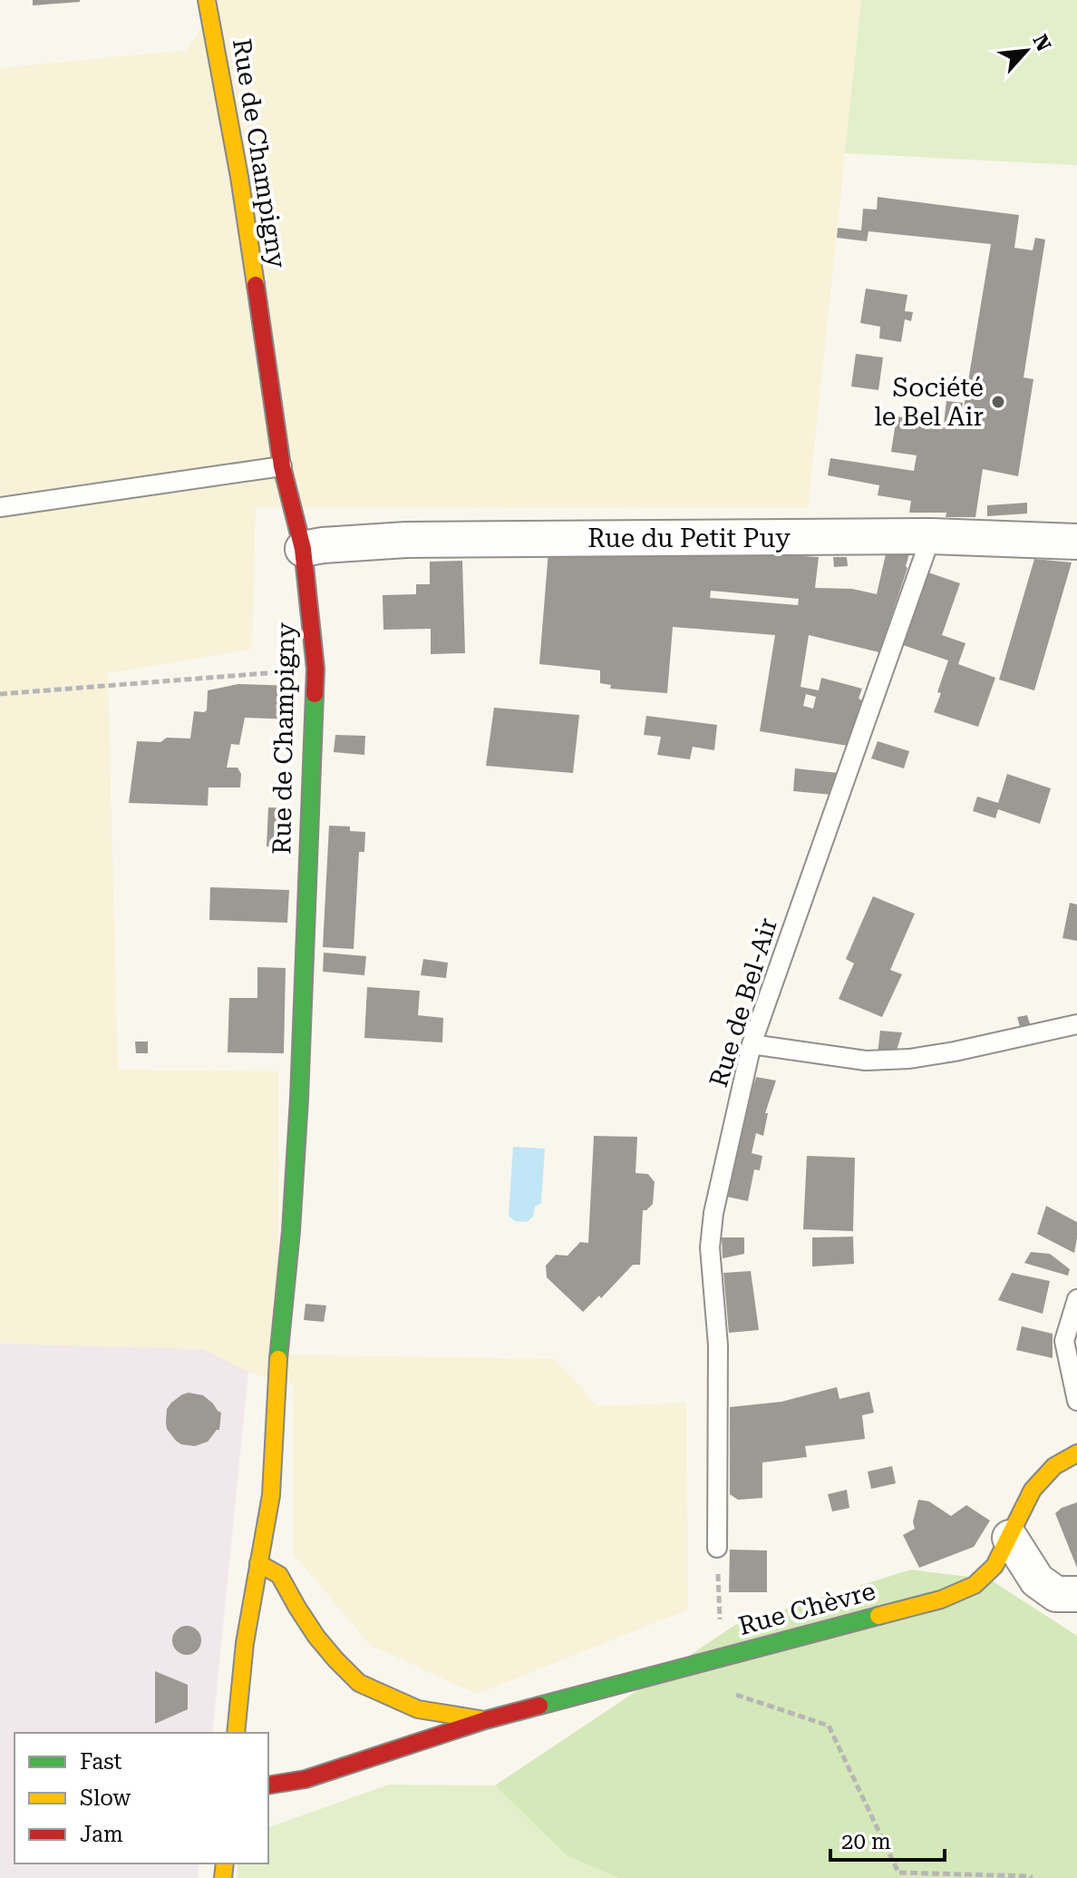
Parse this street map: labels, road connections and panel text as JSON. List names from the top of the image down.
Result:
{
  "streets": {
    "street": ["Rue de Champigny", "Rue du Petit Puy", "Rue Chèvre"],
    "lane": ["Rue de Bel-Air"]
  },
  "crossings": [
    ["Rue de Champigny", "Rue du Petit Puy"],
    ["Rue de Champigny", "Rue Chèvre"],
    ["Rue du Petit Puy", "Rue de Bel-Air"]
  ],
  "places": ["Société le Bel Air"],
  "legend": ["Fast", "Slow", "Jam"],
  "scale_bar": "20 m",
  "north": "top right"
}
